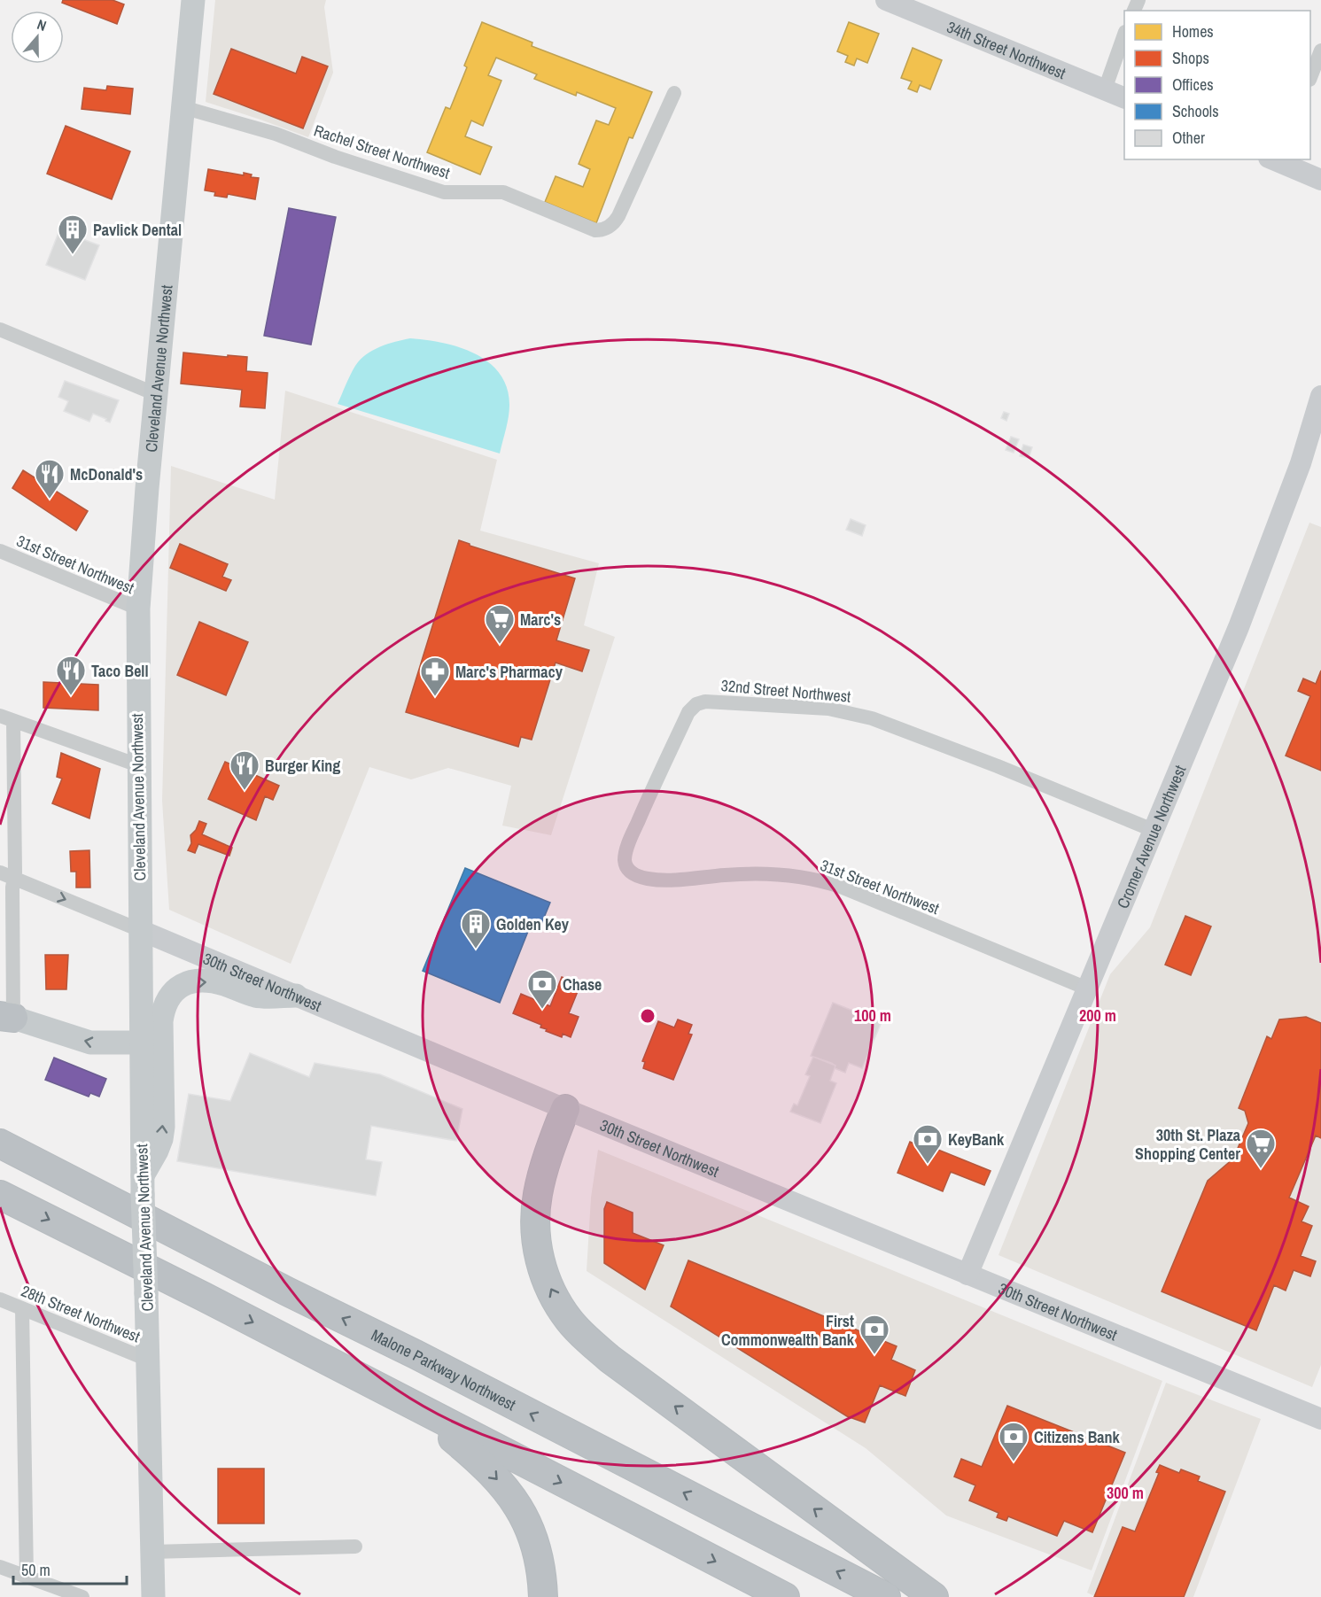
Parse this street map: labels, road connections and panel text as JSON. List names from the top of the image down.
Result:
{
  "streets": {
    "highway": ["Malone Parkway Northwest"],
    "main road": [
      "34th Street Northwest",
      "Cleveland Avenue Northwest",
      "Cromer Avenue Northwest",
      "30th Street Northwest"
    ],
    "street": [
      "Rachel Street Northwest",
      "31st Street Northwest",
      "32nd Street Northwest",
      "28th Street Northwest"
    ]
  },
  "crossings": [
    ["Rachel Street Northwest", "Cleveland Avenue Northwest"],
    ["Cleveland Avenue Northwest", "31st Street Northwest"],
    ["Cleveland Avenue Northwest", "30th Street Northwest"],
    ["Cleveland Avenue Northwest", "28th Street Northwest"],
    ["31st Street Northwest", "32nd Street Northwest"],
    ["31st Street Northwest", "Cromer Avenue Northwest"],
    ["32nd Street Northwest", "Cromer Avenue Northwest"],
    ["Cromer Avenue Northwest", "30th Street Northwest"]
  ],
  "places": {
    "building": ["Pavlick Dental", "Golden Key"],
    "restaurant": ["McDonald's", "Taco Bell", "Burger King"],
    "supermarket": ["Marc's", "30th St. Plaza Shopping Center"],
    "pharmacy": ["Marc's Pharmacy"],
    "bank": [
      "Chase",
      "KeyBank",
      "First Commonwealth Bank",
      "Citizens Bank"
    ]
  },
  "legend": [
    "Homes",
    "Shops",
    "Offices",
    "Schools",
    "Other"
  ],
  "scale_bar": "50 m",
  "north": "top",
  "rings": ["100 m", "200 m", "300 m"]
}
